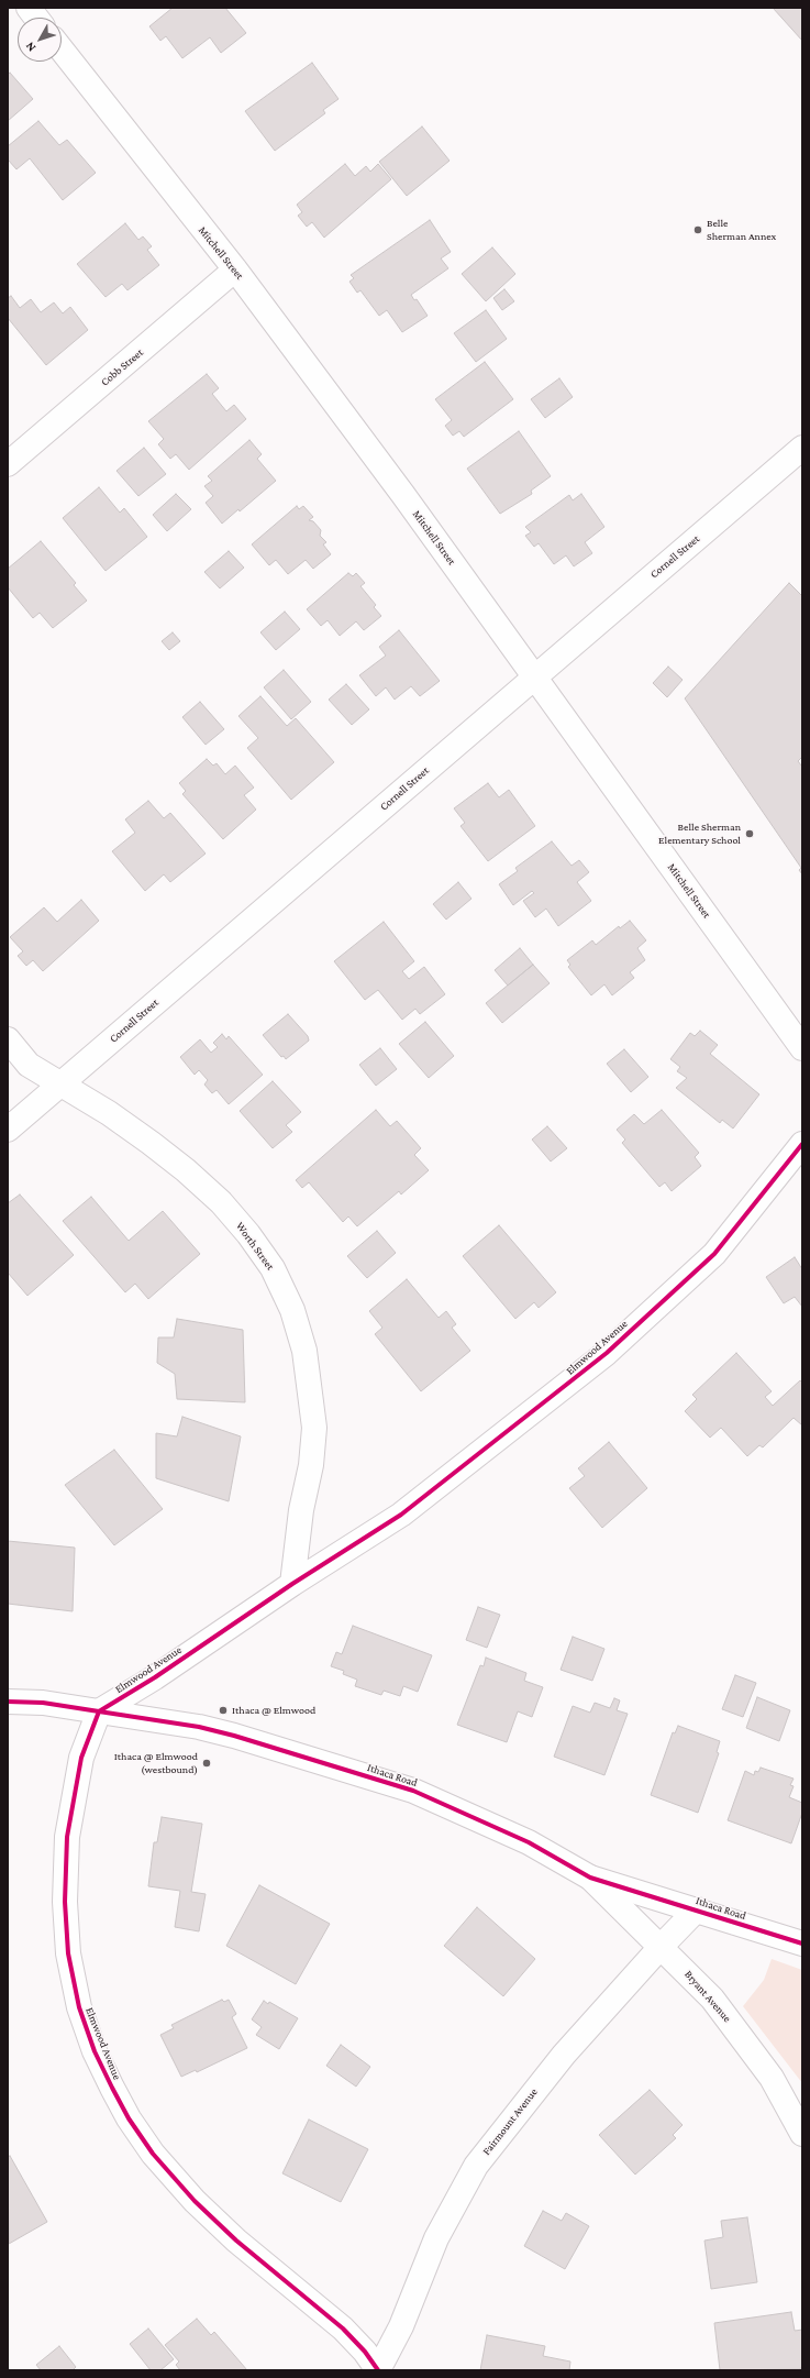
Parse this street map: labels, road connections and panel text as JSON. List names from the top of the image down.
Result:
{
  "streets": {
    "street": [
      "Mitchell Street",
      "Cobb Street",
      "Cornell Street",
      "Worth Street",
      "Elmwood Avenue",
      "Ithaca Road",
      "Bryant Avenue",
      "Fairmount Avenue"
    ]
  },
  "crossings": [
    ["Mitchell Street", "Cobb Street"],
    ["Mitchell Street", "Cornell Street"],
    ["Cornell Street", "Worth Street"],
    ["Worth Street", "Elmwood Avenue"],
    ["Elmwood Avenue", "Ithaca Road"],
    ["Elmwood Avenue", "Fairmount Avenue"],
    ["Ithaca Road", "Bryant Avenue"],
    ["Ithaca Road", "Fairmount Avenue"],
    ["Bryant Avenue", "Fairmount Avenue"]
  ],
  "places": [
    "Belle Sherman Annex",
    "Belle Sherman Elementary School",
    "Ithaca @ Elmwood",
    "Ithaca @ Elmwood (westbound)"
  ],
  "north": "bottom left"
}
